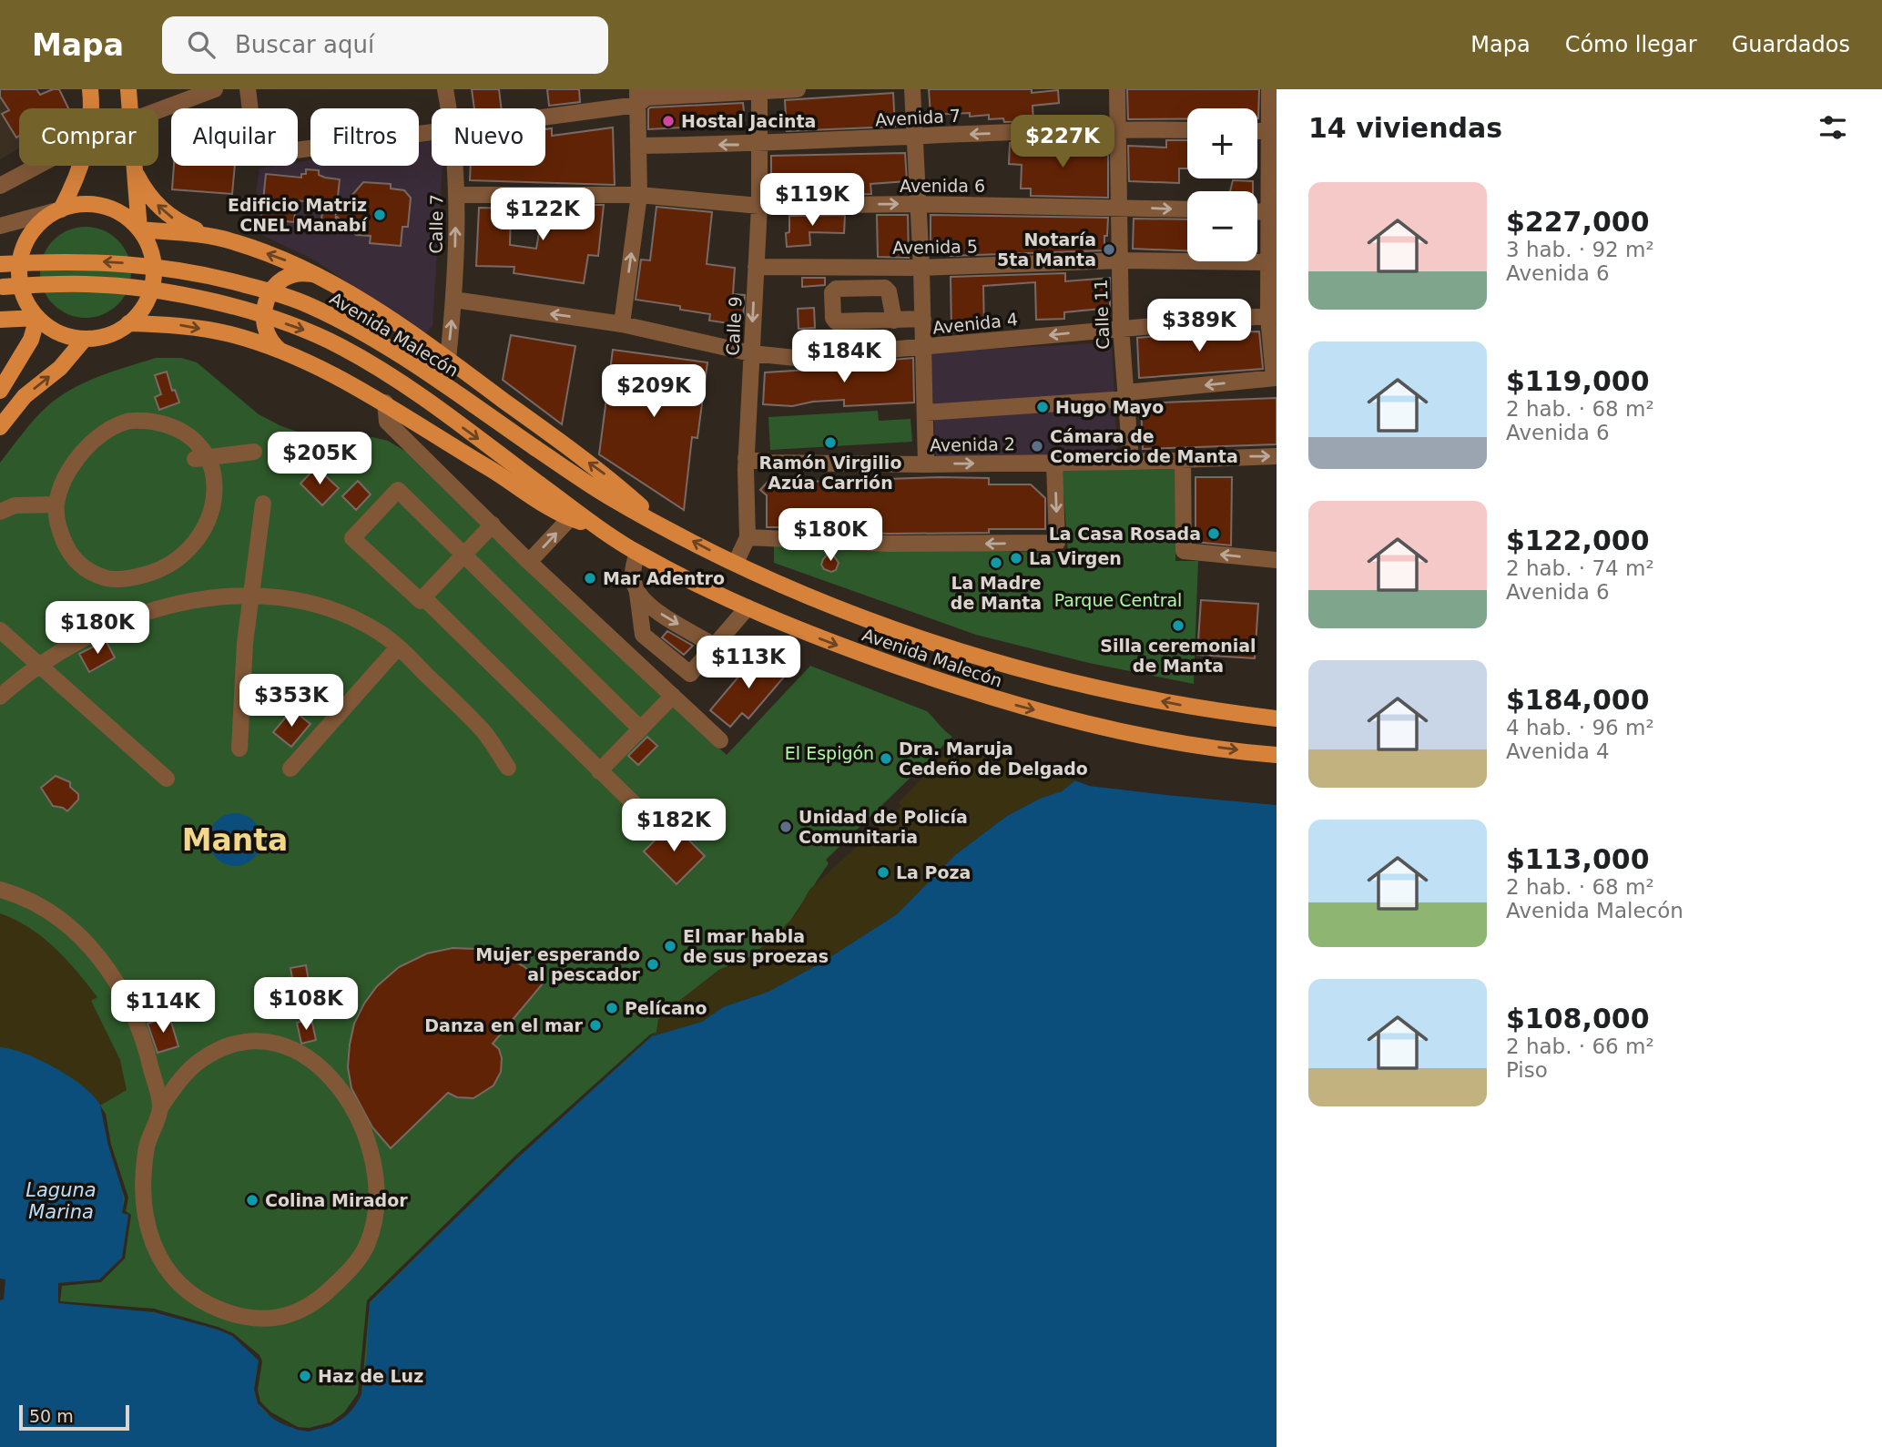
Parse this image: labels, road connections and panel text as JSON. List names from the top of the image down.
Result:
{
  "streets": {
    "main road": ["Avenida Malecón"],
    "street": [
      "Avenida 7",
      "Avenida 6",
      "Calle 7",
      "Avenida 5",
      "Calle 11",
      "Avenida 4",
      "Calle 9",
      "Avenida 2"
    ]
  },
  "crossings": [
    ["Avenida 7", "Calle 11"],
    ["Avenida 7", "Calle 9"],
    ["Avenida 6", "Calle 7"],
    ["Avenida 6", "Calle 11"],
    ["Avenida 6", "Calle 9"],
    ["Calle 7", "Avenida 4"],
    ["Calle 7", "Avenida Malecón"],
    ["Avenida 5", "Calle 11"],
    ["Avenida 5", "Calle 9"],
    ["Calle 11", "Avenida 4"],
    ["Calle 11", "Avenida 2"],
    ["Avenida 4", "Calle 9"],
    ["Calle 9", "Avenida Malecón"],
    ["Calle 9", "Avenida 2"]
  ],
  "one_way": ["Calle 7"],
  "districts": ["Manta"],
  "water": ["Laguna Marina"],
  "parks": ["Parque Central", "El Espigón"],
  "places": [
    "Hostal Jacinta",
    "Edificio Matriz CNEL Manabí",
    "Notaría 5ta Manta",
    "Hugo Mayo",
    "Ramón Virgilio Azúa Carrión",
    "Cámara de Comercio de Manta",
    "La Casa Rosada",
    "La Virgen",
    "La Madre de Manta",
    "Mar Adentro",
    "Silla ceremonial de Manta",
    "Dra. Maruja Cedeño de Delgado",
    "Unidad de Policía Comunitaria",
    "La Poza",
    "El mar habla de sus proezas",
    "Mujer esperando al pescador",
    "Pelícano",
    "Danza en el mar",
    "Colina Mirador",
    "Haz de Luz"
  ],
  "scale_bar": "50 m",
  "page": {
    "header": "Mapa",
    "search": "Buscar aquí",
    "nav": ["Mapa", "Cómo llegar", "Guardados"],
    "heading": "14 viviendas",
    "map_buttons": ["+", "−"],
    "chip": [
      "Comprar",
      "Alquilar",
      "Filtros",
      "Nuevo"
    ],
    "price": [
      "$227K",
      "$119K",
      "$122K",
      "$389K",
      "$184K",
      "$209K",
      "$205K",
      "$180K",
      "$180K",
      "$113K",
      "$353K",
      "$182K",
      "$108K",
      "$114K"
    ],
    "list": [
      {
        "name": "$227,000",
        "note": "3 hab. · 92 m² · Avenida 6"
      },
      {
        "name": "$119,000",
        "note": "2 hab. · 68 m² · Avenida 6"
      },
      {
        "name": "$122,000",
        "note": "2 hab. · 74 m² · Avenida 6"
      },
      {
        "name": "$184,000",
        "note": "4 hab. · 96 m² · Avenida 4"
      },
      {
        "name": "$113,000",
        "note": "2 hab. · 68 m² · Avenida Malecón"
      },
      {
        "name": "$108,000",
        "note": "2 hab. · 66 m² · Piso"
      }
    ],
    "scale": "50 m"
  }
}
